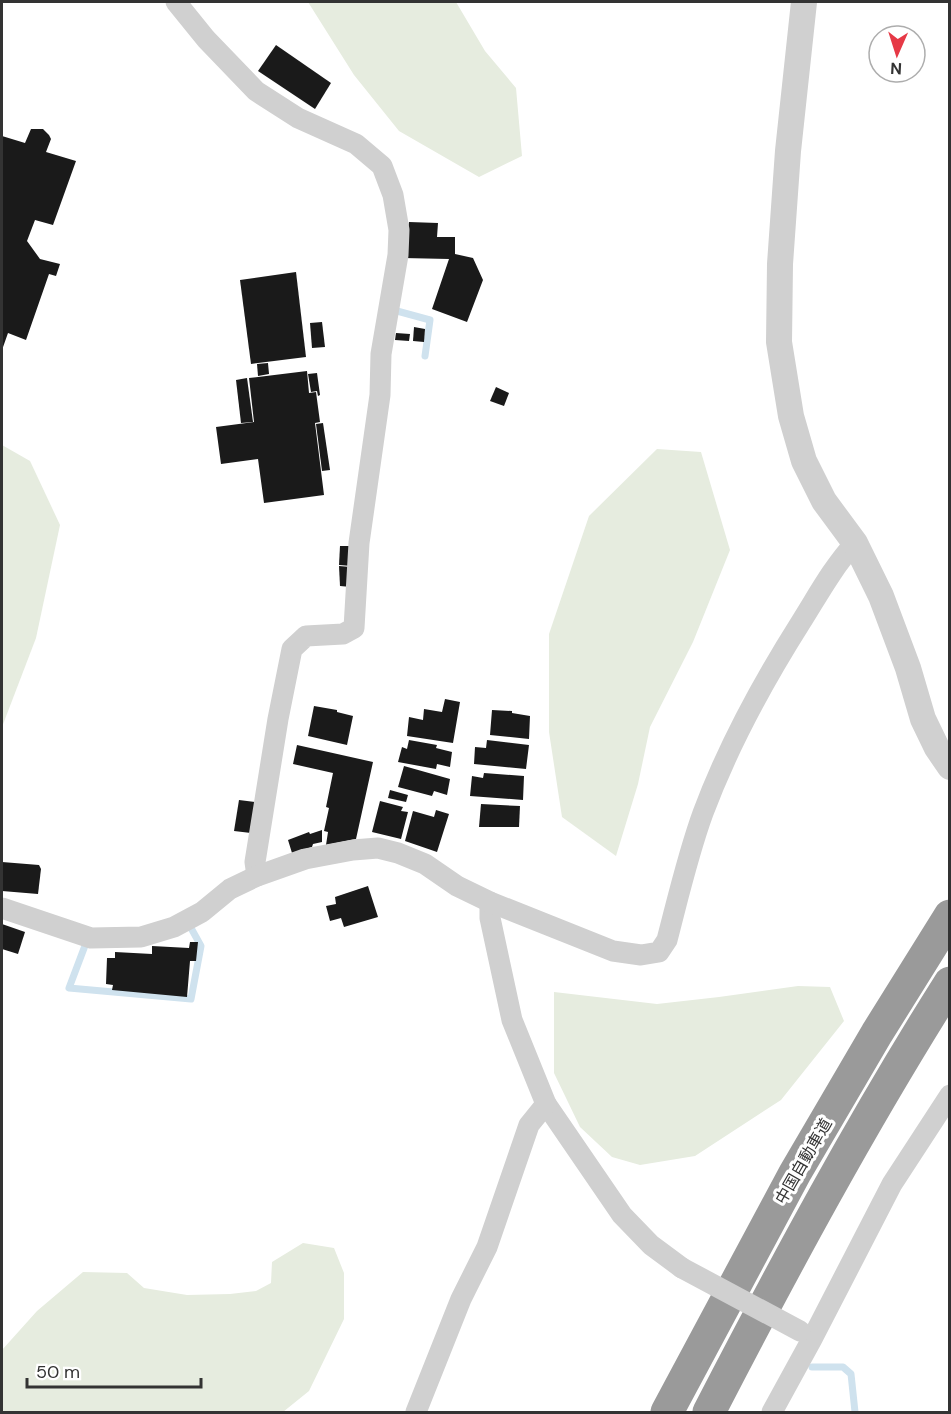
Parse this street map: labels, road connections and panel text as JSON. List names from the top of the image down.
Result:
{
  "streets": {
    "highway": ["中国自動車道"]
  },
  "scale_bar": "50 m",
  "north": "bottom"
}
